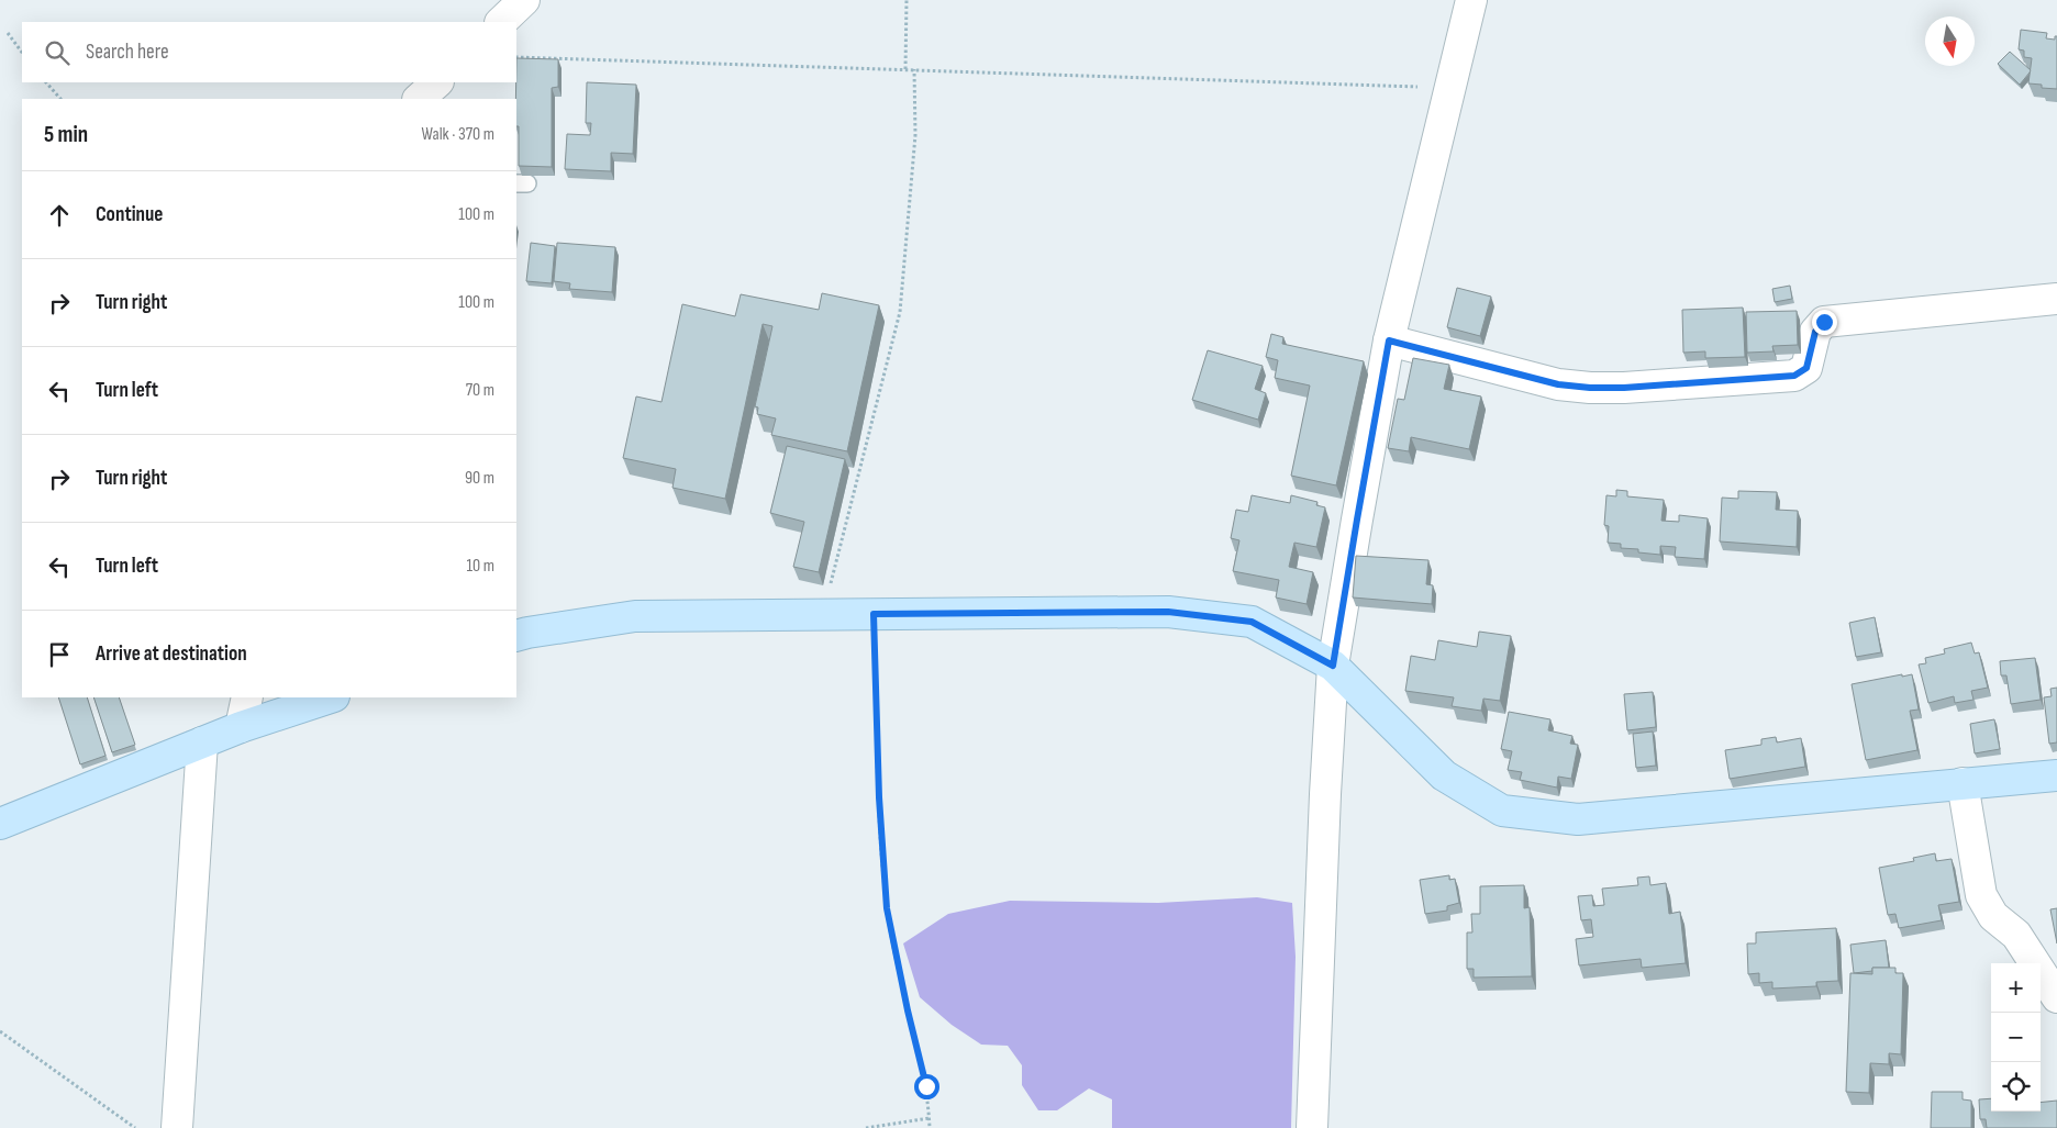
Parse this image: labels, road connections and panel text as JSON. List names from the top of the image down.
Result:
{
  "north": "bottom",
  "page": {
    "search": "Search here",
    "heading": ["5 min", "Walk · 370 m"],
    "list": [
      ["Continue", "100 m"],
      ["Turn right", "100 m"],
      ["Turn left", "70 m"],
      ["Turn right", "90 m"],
      ["Turn left", "10 m"],
      "Arrive at destination"
    ],
    "map_buttons": ["+", "−"]
  }
}
